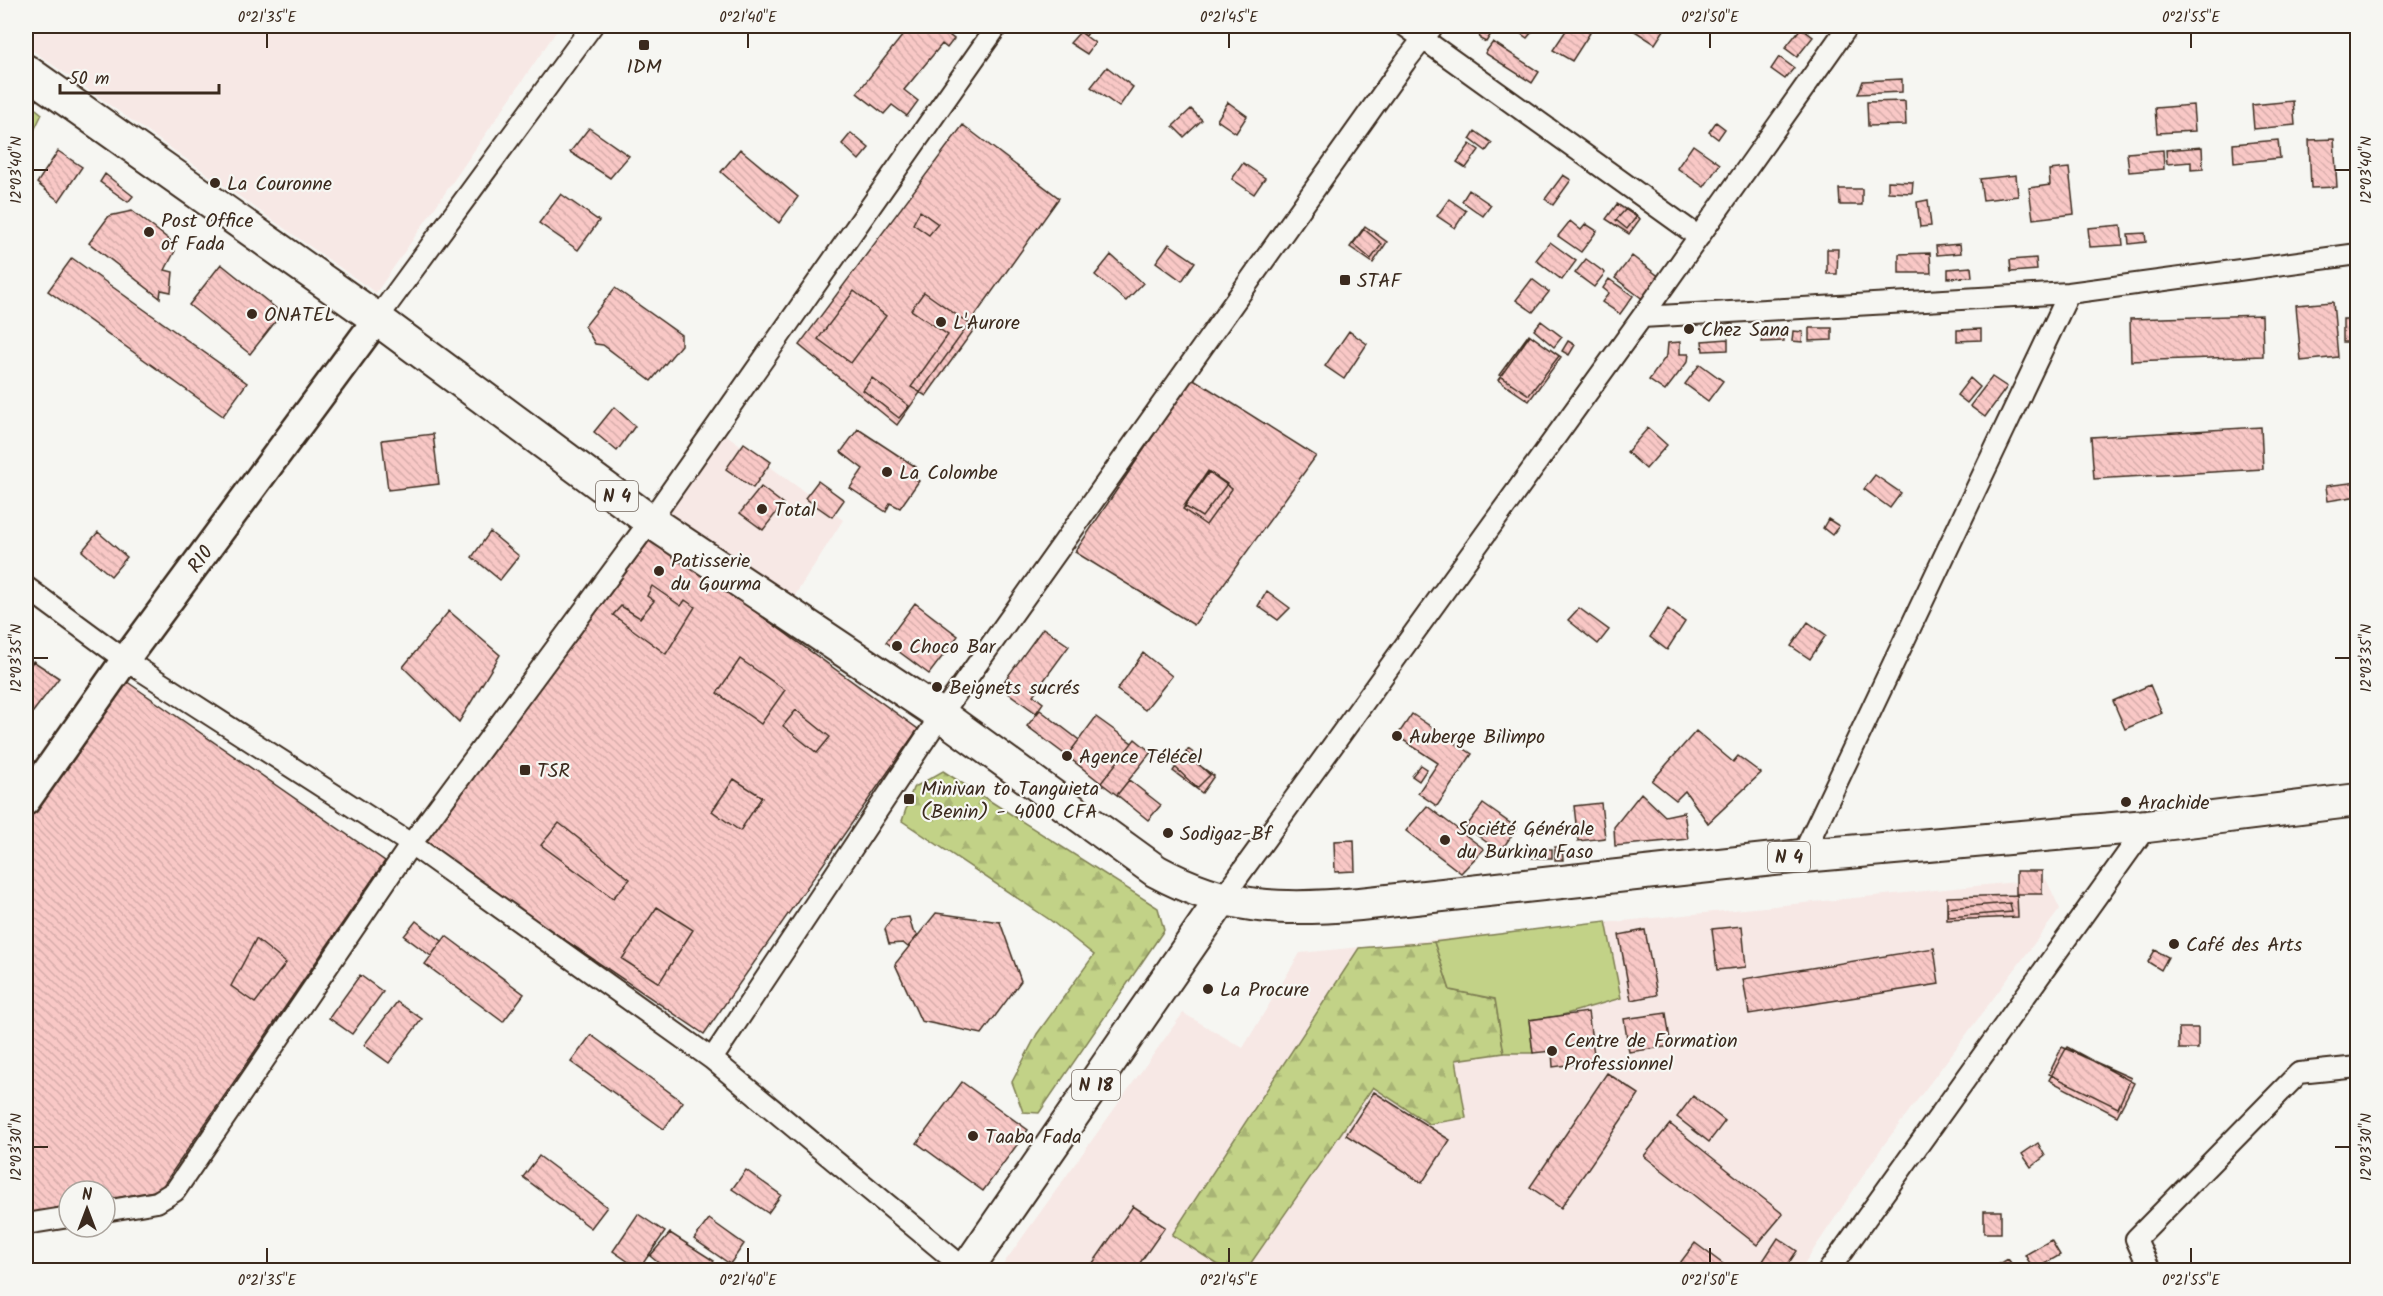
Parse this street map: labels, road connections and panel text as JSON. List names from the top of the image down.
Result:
{
  "streets": {
    "highway": ["N 4", "N 18"],
    "main road": ["R10"]
  },
  "crossings": [
    ["N 4", "R10"],
    ["N 4", "N 18"]
  ],
  "places": {
    "transit": [
      "IDM",
      "STAF",
      "TSR",
      "Minivan to Tanguieta (Benin) - 4000 CFA"
    ],
    "other": [
      "La Couronne",
      "Post Office of Fada",
      "ONATEL",
      "L'Aurore",
      "Chez Sana",
      "La Colombe",
      "Total",
      "Patisserie du Gourma",
      "Choco Bar",
      "Beignets sucrés",
      "Auberge Bilimpo",
      "Agence Télécel",
      "Arachide",
      "Sodigaz-Bf",
      "Société Générale du Burkina Faso",
      "Café des Arts",
      "La Procure",
      "Centre de Formation Professionnel",
      "Taaba Fada"
    ]
  },
  "scale_bar": "50 m",
  "north": "top",
  "coordinates": [
    "0°21'35\"E",
    "0°21'40\"E",
    "0°21'45\"E",
    "0°21'50\"E",
    "0°21'55\"E",
    "12°03'40\"N",
    "12°03'35\"N",
    "12°03'30\"N"
  ]
}
